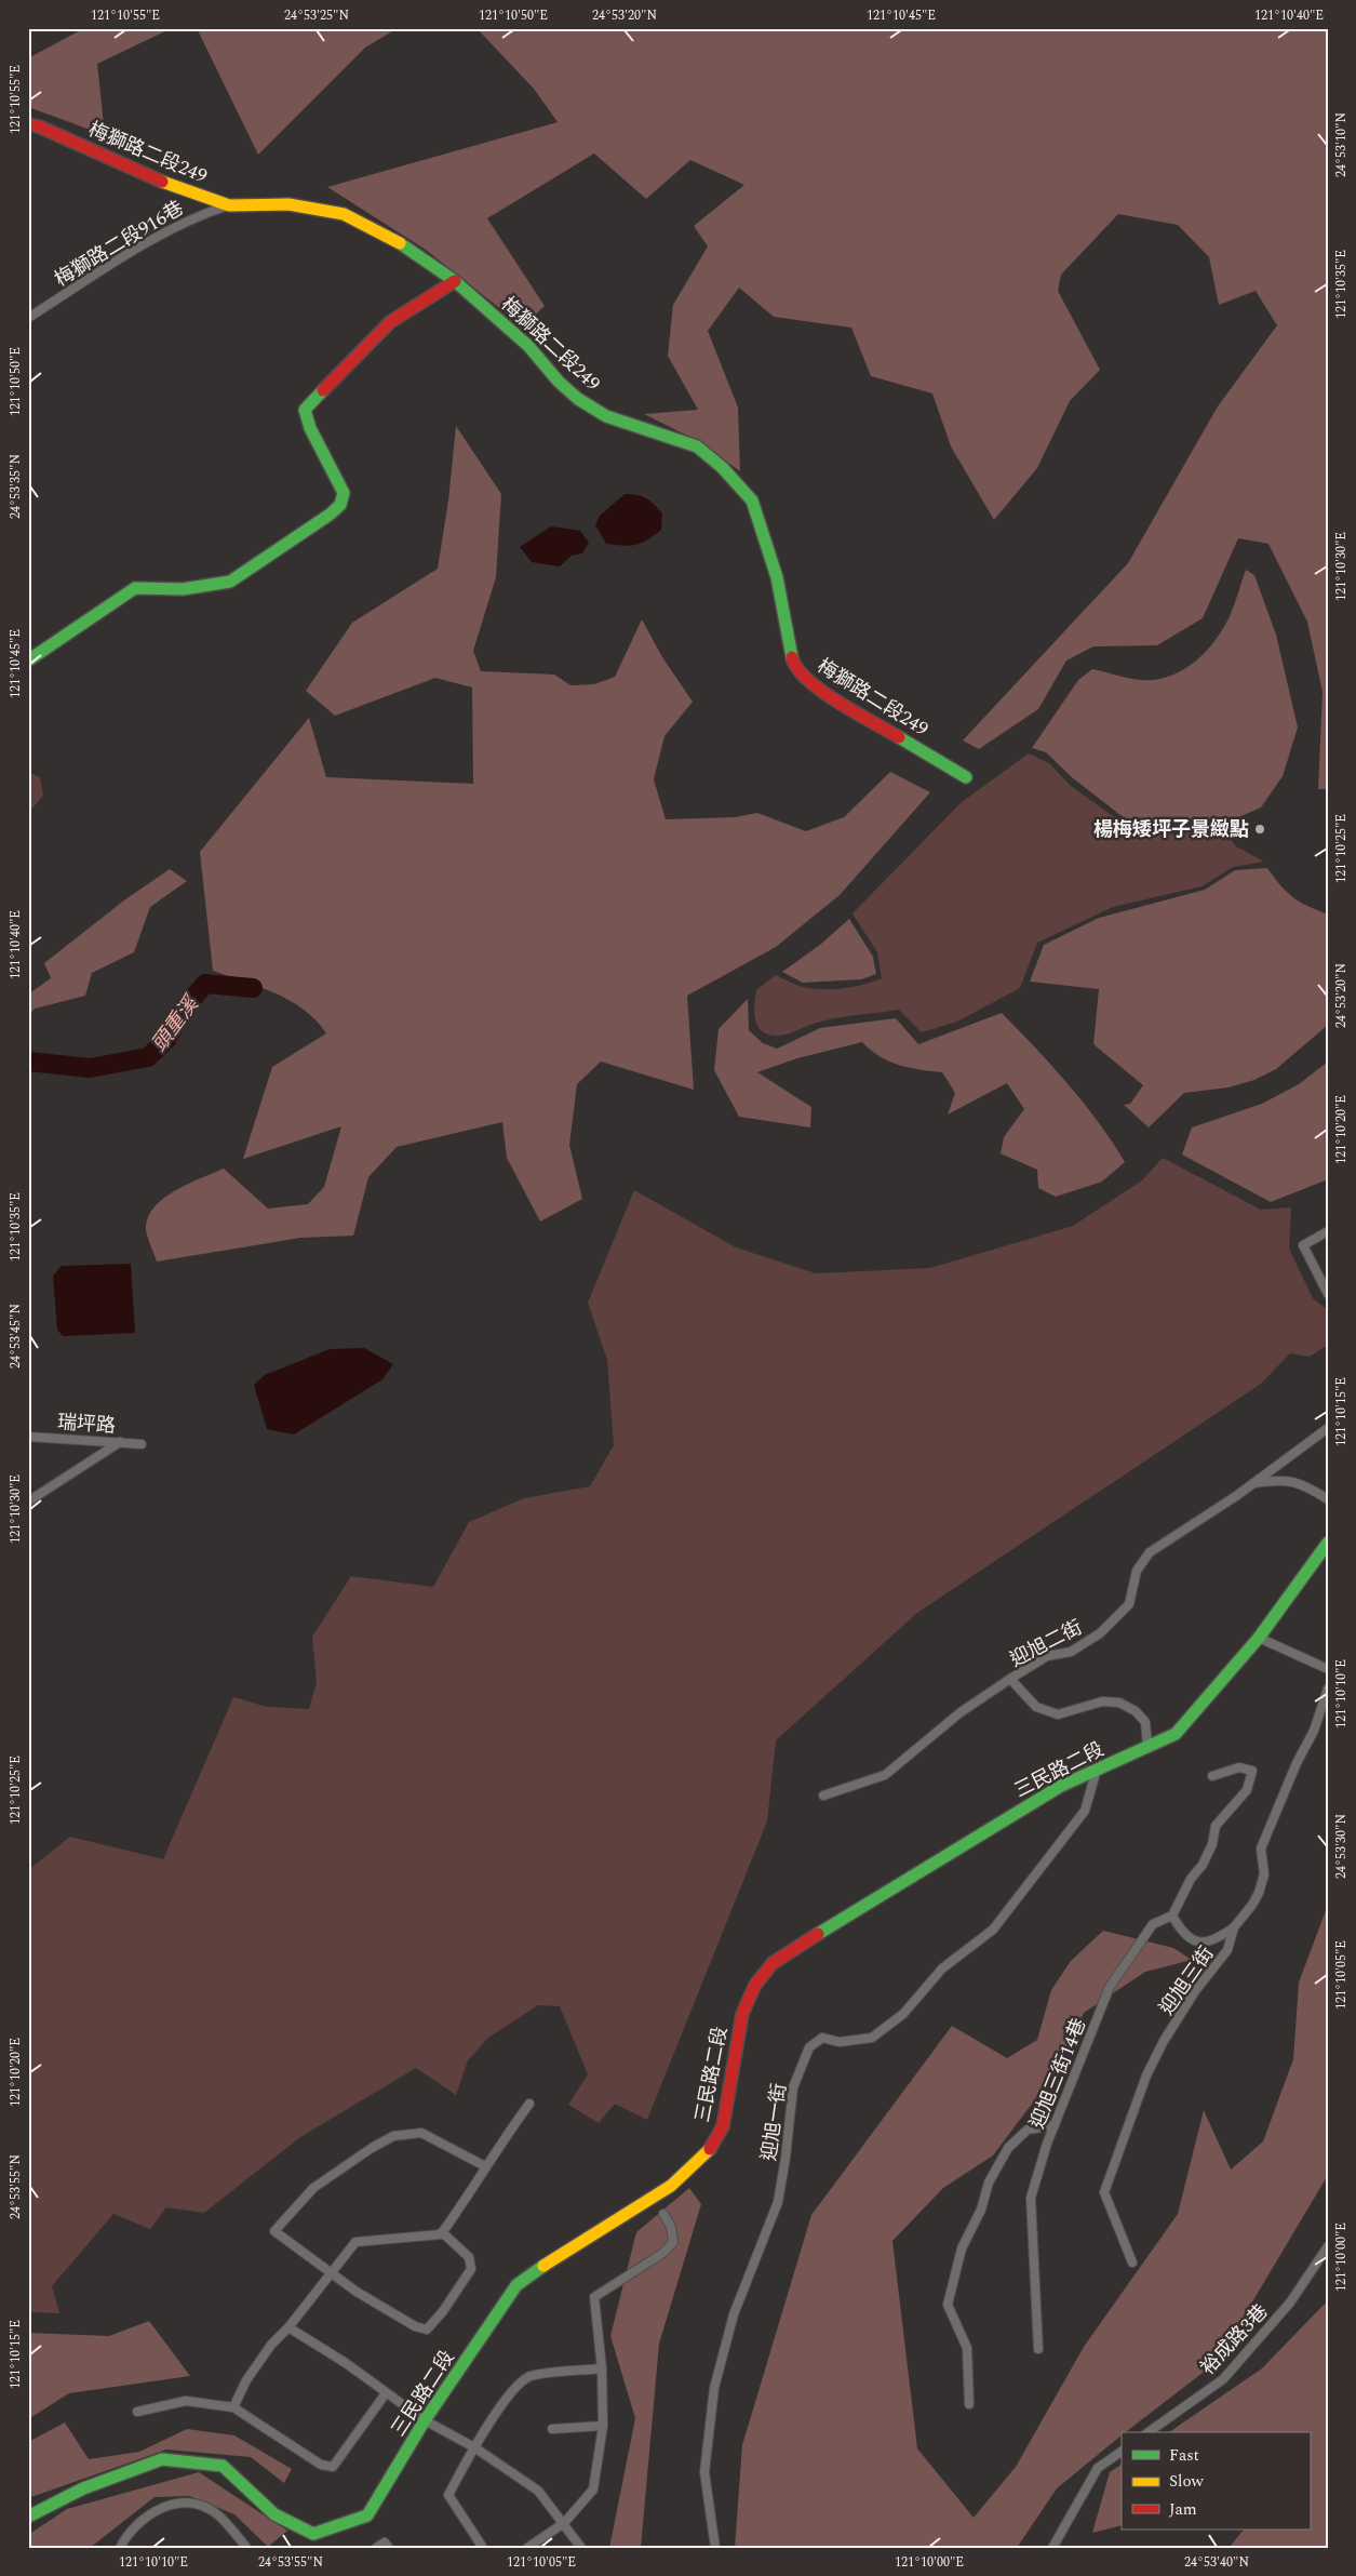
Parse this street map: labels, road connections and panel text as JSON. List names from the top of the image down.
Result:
{
  "streets": {
    "street": [
      "梅獅路二段249",
      "梅獅路二段916巷",
      "瑞坪路",
      "迎旭二街",
      "三民路二段",
      "迎旭三街",
      "迎旭三街14巷",
      "迎旭一街",
      "裕成路3巷"
    ]
  },
  "crossings": [
    ["梅獅路二段249", "梅獅路二段916巷"],
    ["三民路二段", "迎旭一街"]
  ],
  "water": ["頭重溪"],
  "places": ["楊梅矮坪子景緻點"],
  "legend": ["Fast", "Slow", "Jam"],
  "coordinates": [
    "121°10'55\"E",
    "24°53'25\"N",
    "121°10'50\"E",
    "24°53'20\"N",
    "121°10'45\"E",
    "121°10'40\"E",
    "24°53'10\"N",
    "121°10'35\"E",
    "24°53'35\"N",
    "121°10'30\"E",
    "121°10'25\"E",
    "121°10'20\"E",
    "24°53'45\"N",
    "121°10'15\"E",
    "121°10'10\"E",
    "24°53'30\"N",
    "121°10'05\"E",
    "24°53'55\"N",
    "121°10'00\"E",
    "24°53'40\"N"
  ]
}
